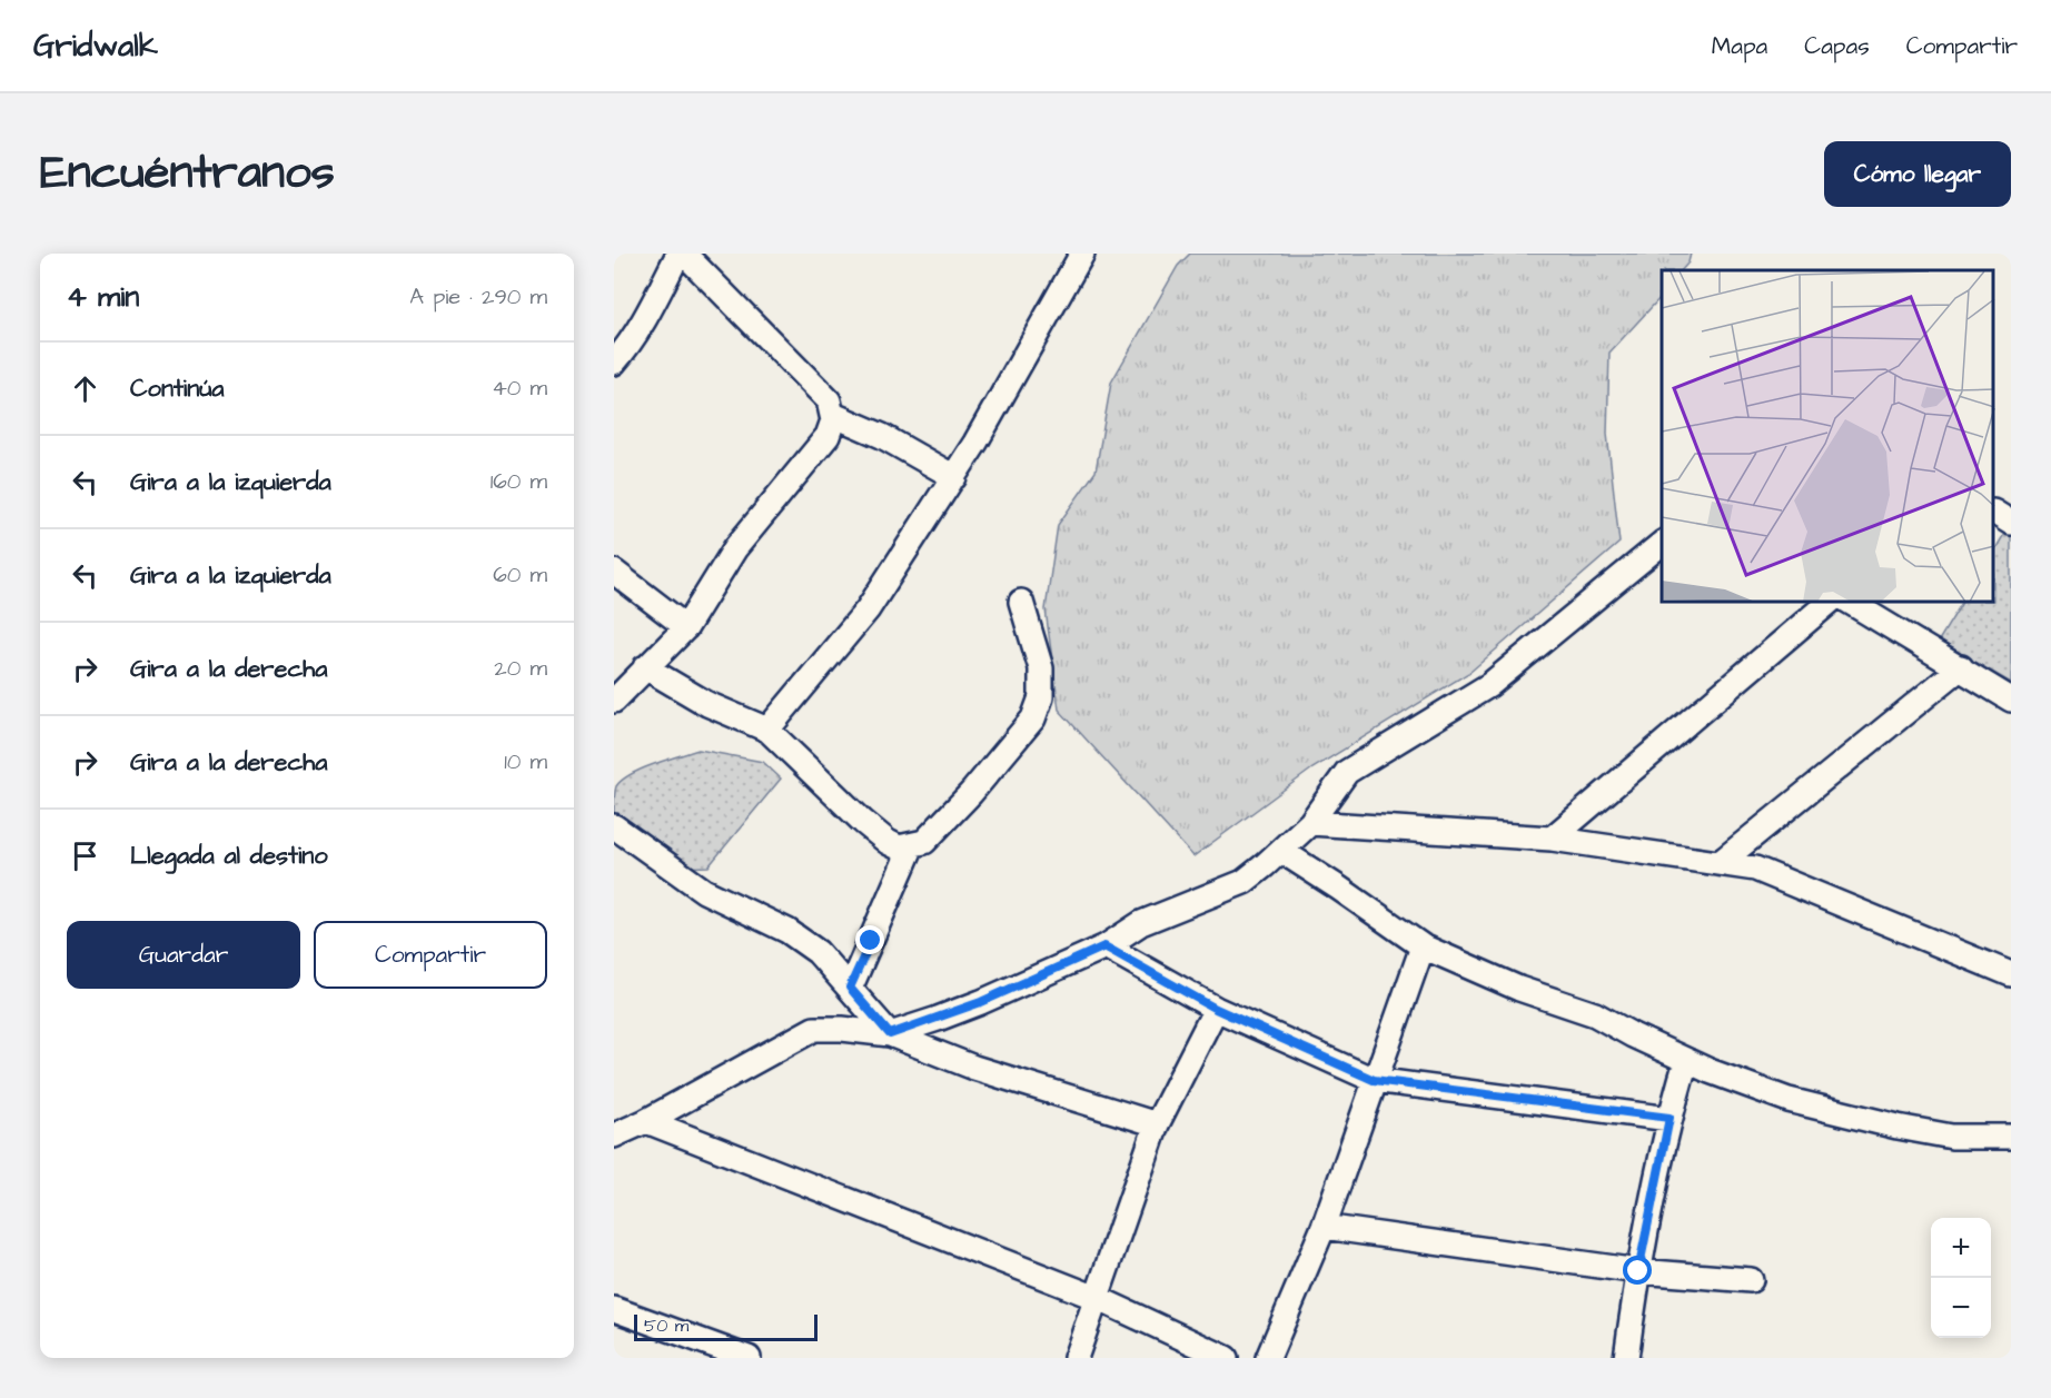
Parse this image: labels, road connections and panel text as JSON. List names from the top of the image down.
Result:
{
  "scale_bar": "50 m",
  "page": {
    "header": "Gridwalk",
    "nav": ["Mapa", "Capas", "Compartir"],
    "title": "Encuéntranos",
    "buttons": [
      "Cómo llegar",
      ["Guardar", "Compartir"]
    ],
    "heading": ["4 min", "A pie · 290 m"],
    "list": [
      ["Continúa", "40 m"],
      ["Gira a la izquierda", "160 m"],
      ["Gira a la izquierda", "60 m"],
      ["Gira a la derecha", "20 m"],
      ["Gira a la derecha", "10 m"],
      "Llegada al destino"
    ],
    "map_buttons": ["+", "−"],
    "scale": "50 m"
  }
}
